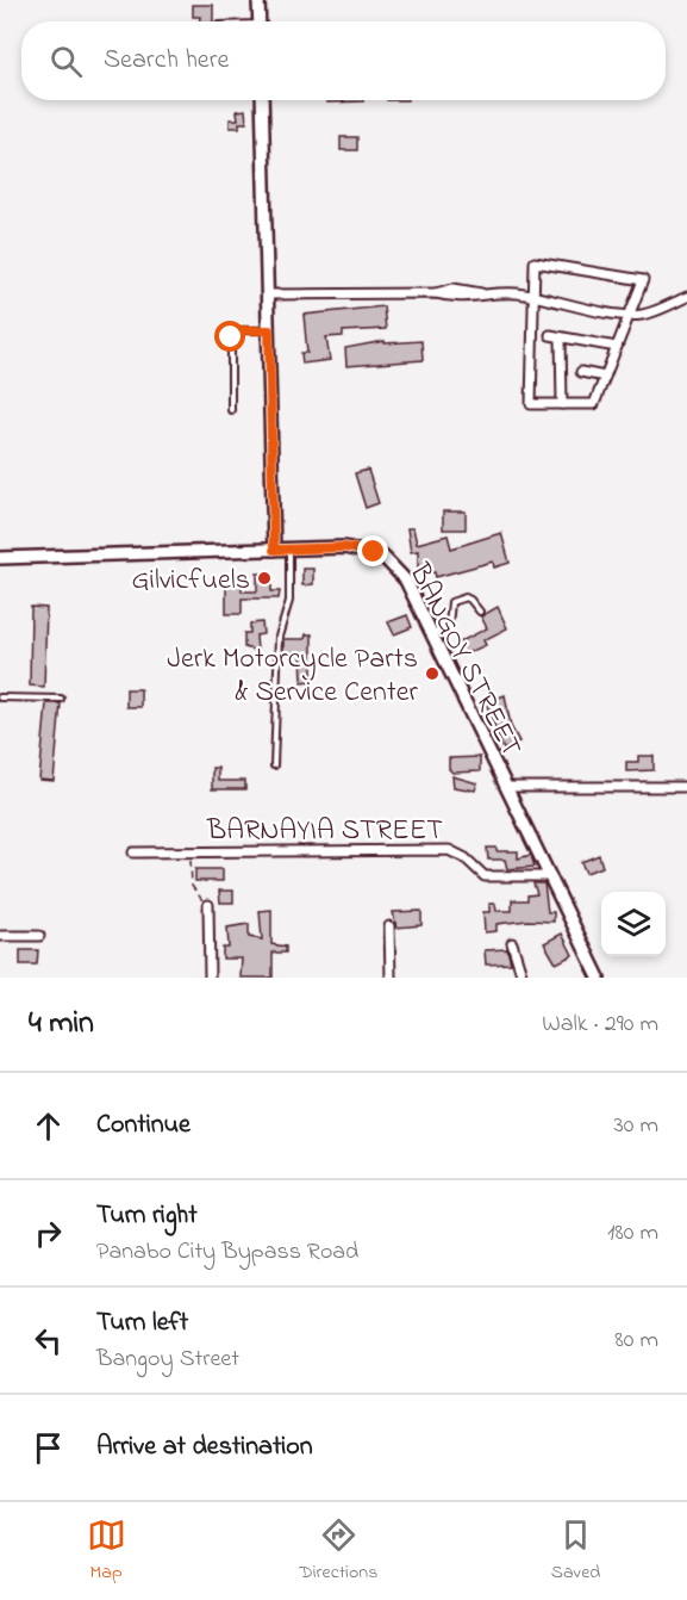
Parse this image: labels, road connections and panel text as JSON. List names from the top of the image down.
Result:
{
  "streets": {
    "main road": ["BANGOY STREET"],
    "street": ["BARNAYIA STREET"]
  },
  "crossings": [
    ["BANGOY STREET", "BARNAYIA STREET"]
  ],
  "places": ["Gilvicfuels", "Jerk Motorcycle Parts & Service Center"],
  "page": {
    "search": "Search here",
    "heading": ["4 min", "Walk · 290 m"],
    "list": [
      ["Continue", "30 m"],
      ["Turn right", "Panabo City Bypass Road", "180 m"],
      ["Turn left", "Bangoy Street", "80 m"],
      "Arrive at destination"
    ],
    "nav": ["Map", "Directions", "Saved"]
  }
}
